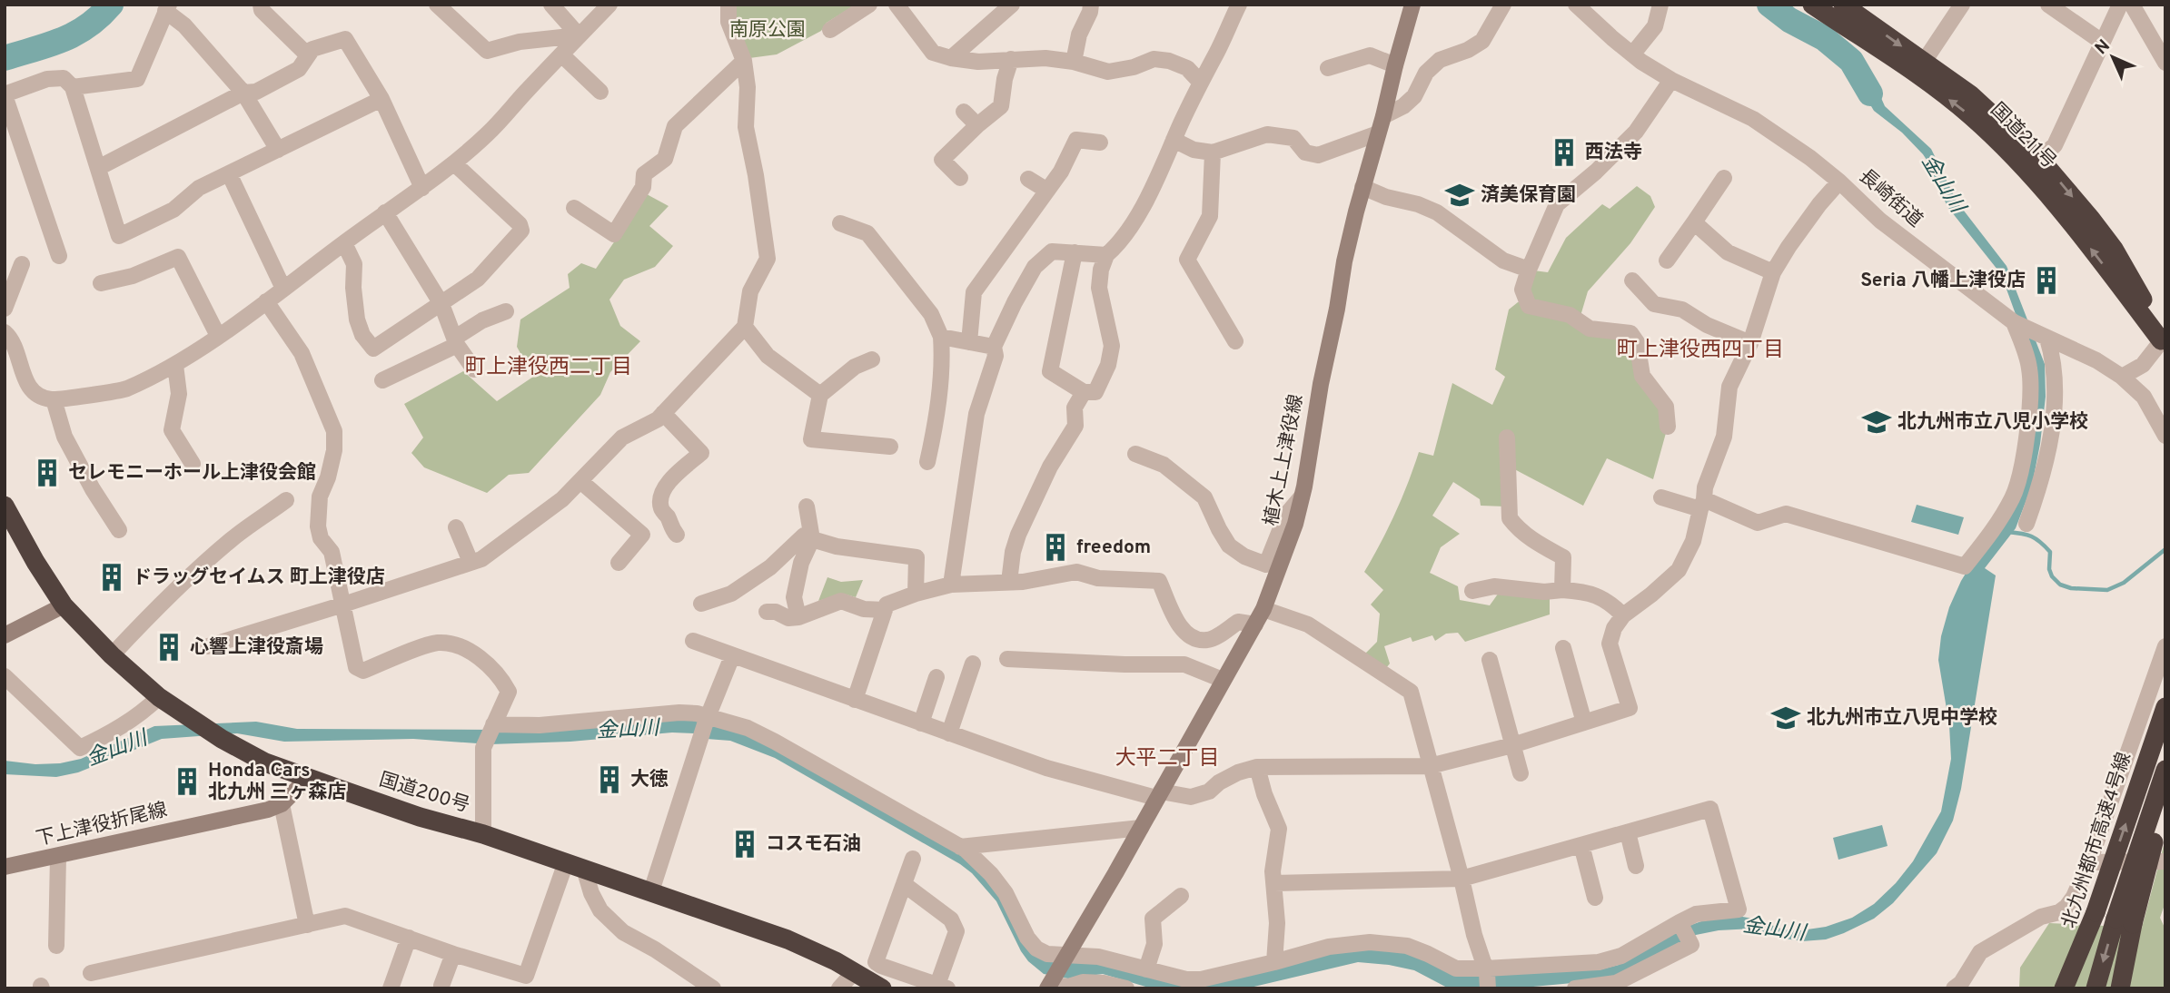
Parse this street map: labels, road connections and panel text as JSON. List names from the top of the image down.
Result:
{
  "streets": {
    "highway": ["国道211号", "国道200号", "北九州都市高速4号線"],
    "main road": ["植木上上津役線", "下上津役折尾線"],
    "street": ["長崎街道"]
  },
  "crossings": [
    ["国道200号", "下上津役折尾線"]
  ],
  "districts": ["町上津役西四丁目", "町上津役西二丁目", "大平二丁目"],
  "water": ["金山川"],
  "parks": ["南原公園"],
  "places": {
    "building": [
      "西法寺",
      "Seria 八幡上津役店",
      "セレモニーホール上津役会館",
      "freedom",
      "ドラッグセイムス 町上津役店",
      "心響上津役斎場",
      "大徳",
      "Honda Cars 北九州 三ヶ森店",
      "コスモ石油"
    ],
    "school or university": ["済美保育園", "北九州市立八児小学校", "北九州市立八児中学校"]
  },
  "north": "top left"
}
